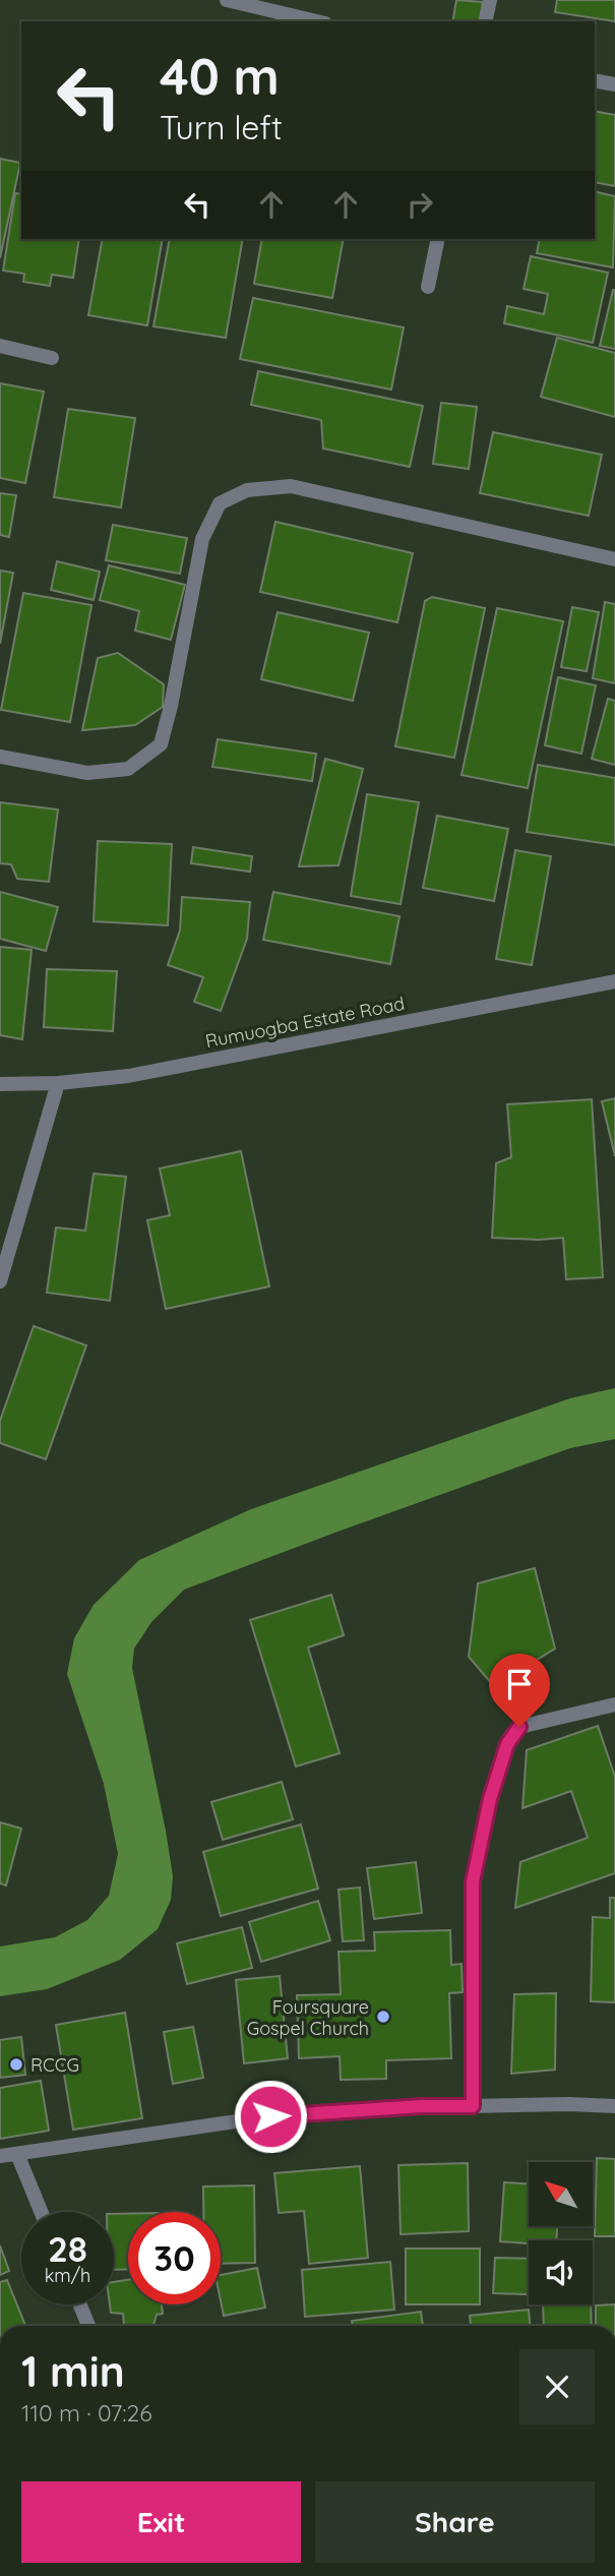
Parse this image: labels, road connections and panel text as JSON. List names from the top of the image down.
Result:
{
  "streets": {
    "street": ["Rumuogba Estate Road"]
  },
  "places": ["Foursquare Gospel Church", "RCCG"],
  "north": "top left",
  "page": {
    "turn": ["40 m", "Turn left"],
    "speed": "28 km/h",
    "limit": "30",
    "heading": ["1 min", "110 m · 07:26"],
    "buttons": ["Exit", "Share"]
  }
}
